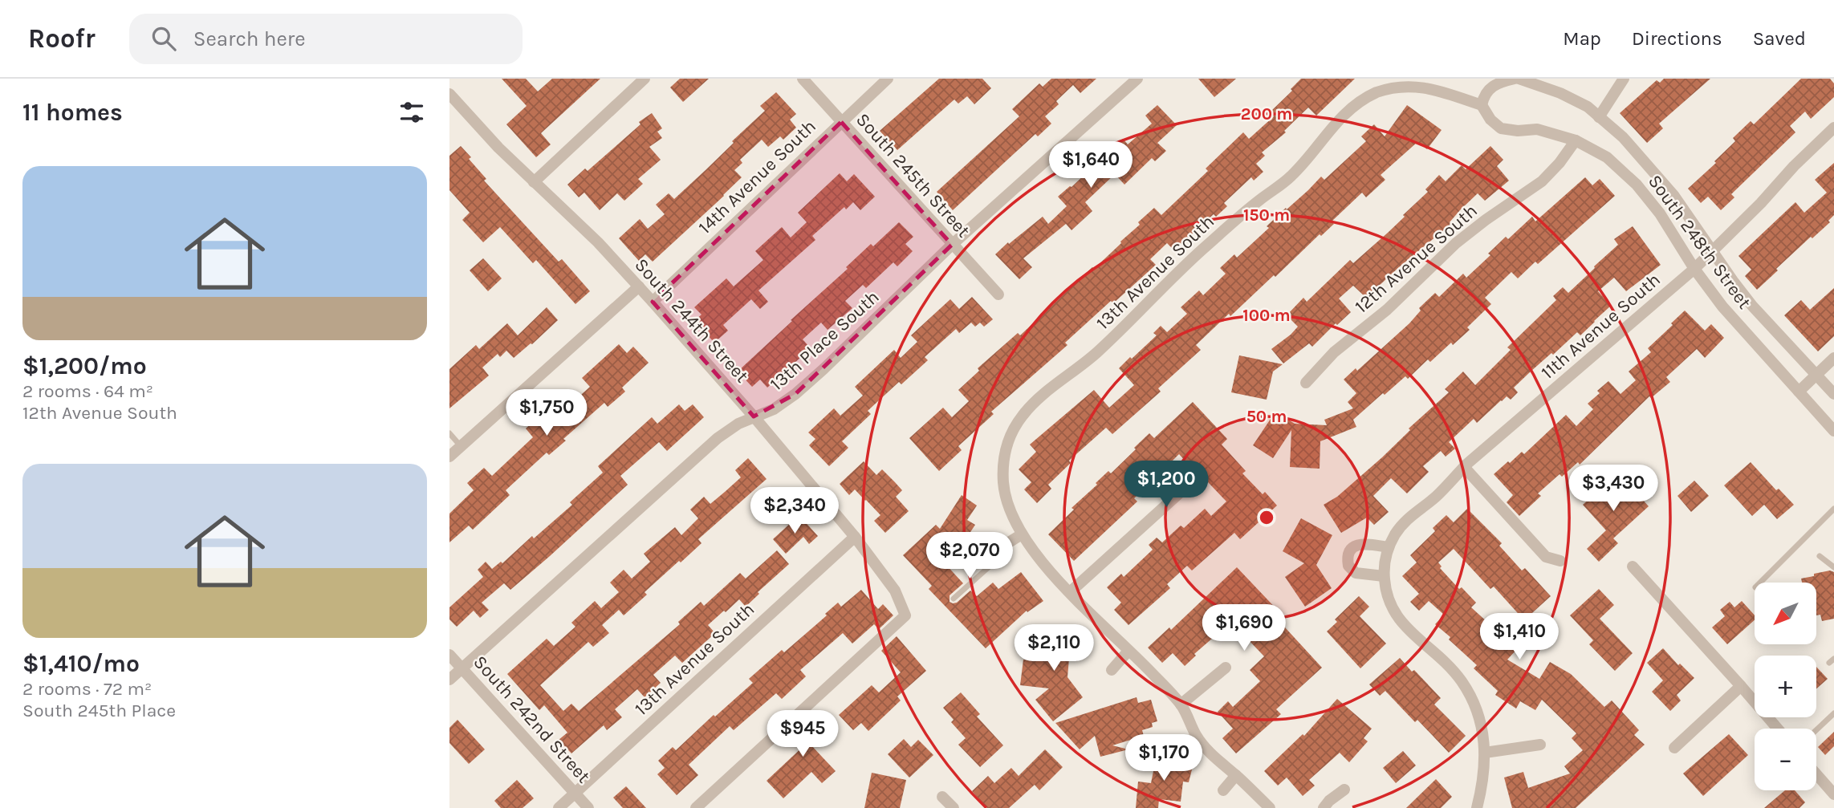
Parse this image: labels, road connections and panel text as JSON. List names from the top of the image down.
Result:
{
  "streets": {
    "street": [
      "South 245th Street",
      "14th Avenue South",
      "South 248th Street",
      "12th Avenue South",
      "13th Avenue South",
      "South 244th Street",
      "11th Avenue South",
      "13th Place South",
      "South 242nd Street"
    ]
  },
  "crossings": [
    ["South 245th Street", "14th Avenue South"],
    ["South 245th Street", "13th Place South"],
    ["14th Avenue South", "South 244th Street"],
    ["South 248th Street", "12th Avenue South"],
    ["South 248th Street", "11th Avenue South"],
    ["13th Avenue South", "South 244th Street"],
    ["13th Avenue South", "South 242nd Street"],
    ["South 244th Street", "13th Place South"],
    ["13th Place South", "South 242nd Street"]
  ],
  "north": "bottom left",
  "page": {
    "header": "Roofr",
    "search": "Search here",
    "nav": ["Map", "Directions", "Saved"],
    "heading": "11 homes",
    "price": [
      "$1,640",
      "$1,750",
      "$1,200",
      "$3,430",
      "$2,340",
      "$2,070",
      "$1,690",
      "$1,410",
      "$2,110",
      "$945",
      "$1,170"
    ],
    "list": [
      {
        "name": "$1,200/mo",
        "note": "2 rooms · 64 m² · 12th Avenue South"
      },
      {
        "name": "$1,410/mo",
        "note": "2 rooms · 72 m² · South 245th Place"
      }
    ],
    "map_buttons": ["+", "−"]
  },
  "rings": [
    "200 m",
    "150 m",
    "100 m",
    "50 m"
  ]
}
